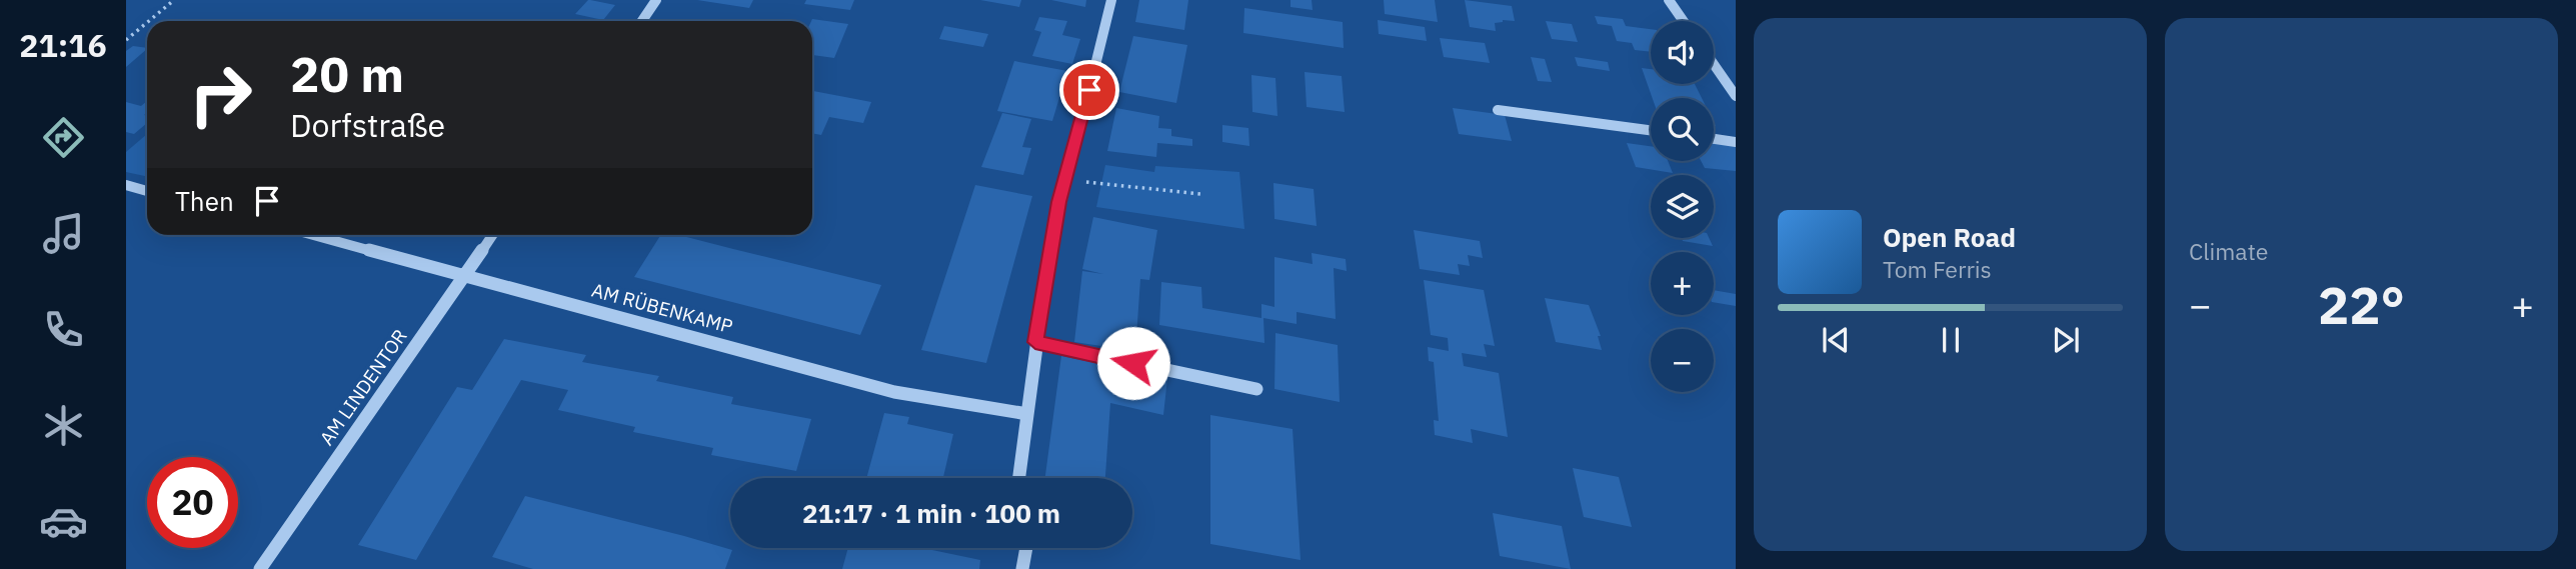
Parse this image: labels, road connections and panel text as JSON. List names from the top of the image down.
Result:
{
  "streets": {
    "street": ["AM RÜBENKAMP", "AM LINDENTOR"]
  },
  "crossings": [
    ["AM RÜBENKAMP", "AM LINDENTOR"]
  ],
  "page": {
    "tabs": "21:16",
    "tile": "Climate",
    "map_buttons": ["+", "−"],
    "turn": ["20 m", "Dorfstraße"],
    "then": "Then",
    "song": ["Open Road", "Tom Ferris"],
    "heat": ["−", "22°", "+"],
    "limit": "20",
    "trip": "21:17 · 1 min · 100 m"
  }
}
